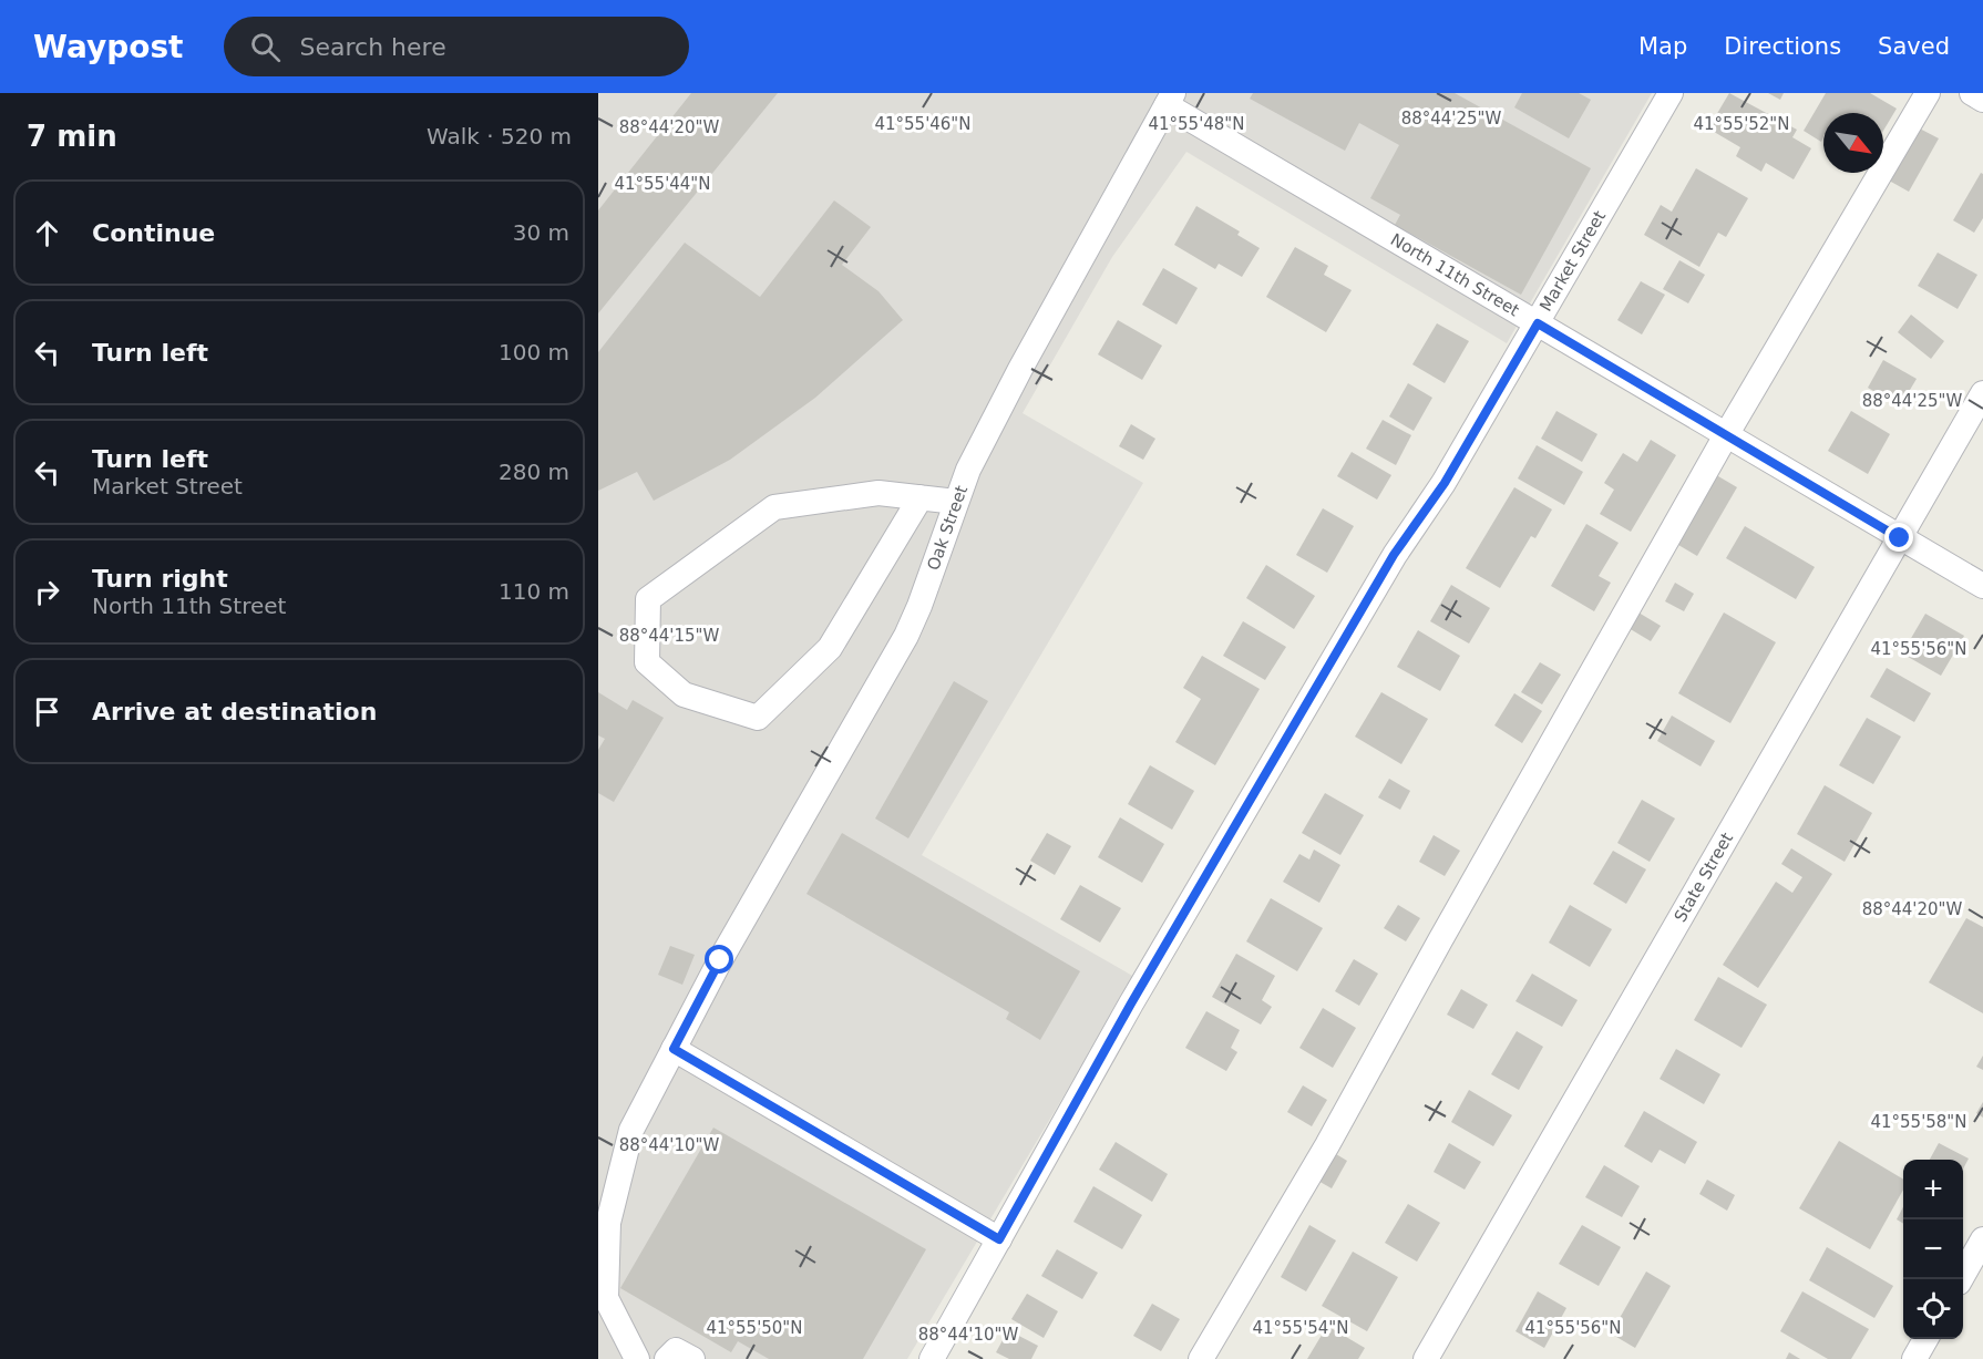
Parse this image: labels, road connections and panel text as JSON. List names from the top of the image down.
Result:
{
  "streets": {
    "street": [
      "Market Street",
      "North 11th Street",
      "Oak Street",
      "State Street"
    ]
  },
  "crossings": [
    ["Market Street", "North 11th Street"],
    ["North 11th Street", "Oak Street"],
    ["North 11th Street", "State Street"]
  ],
  "north": "bottom right",
  "page": {
    "header": "Waypost",
    "search": "Search here",
    "nav": ["Map", "Directions", "Saved"],
    "heading": ["7 min", "Walk · 520 m"],
    "list": [
      ["Continue", "30 m"],
      ["Turn left", "100 m"],
      ["Turn left", "Market Street", "280 m"],
      ["Turn right", "North 11th Street", "110 m"],
      "Arrive at destination"
    ],
    "map_buttons": ["+", "−"]
  },
  "coordinates": [
    "88°44'25\"W",
    "41°55'46\"N",
    "41°55'48\"N",
    "41°55'52\"N",
    "88°44'20\"W",
    "41°55'44\"N",
    "88°44'15\"W",
    "41°55'56\"N",
    "41°55'58\"N",
    "88°44'10\"W",
    "41°55'50\"N",
    "41°55'54\"N"
  ]
}
